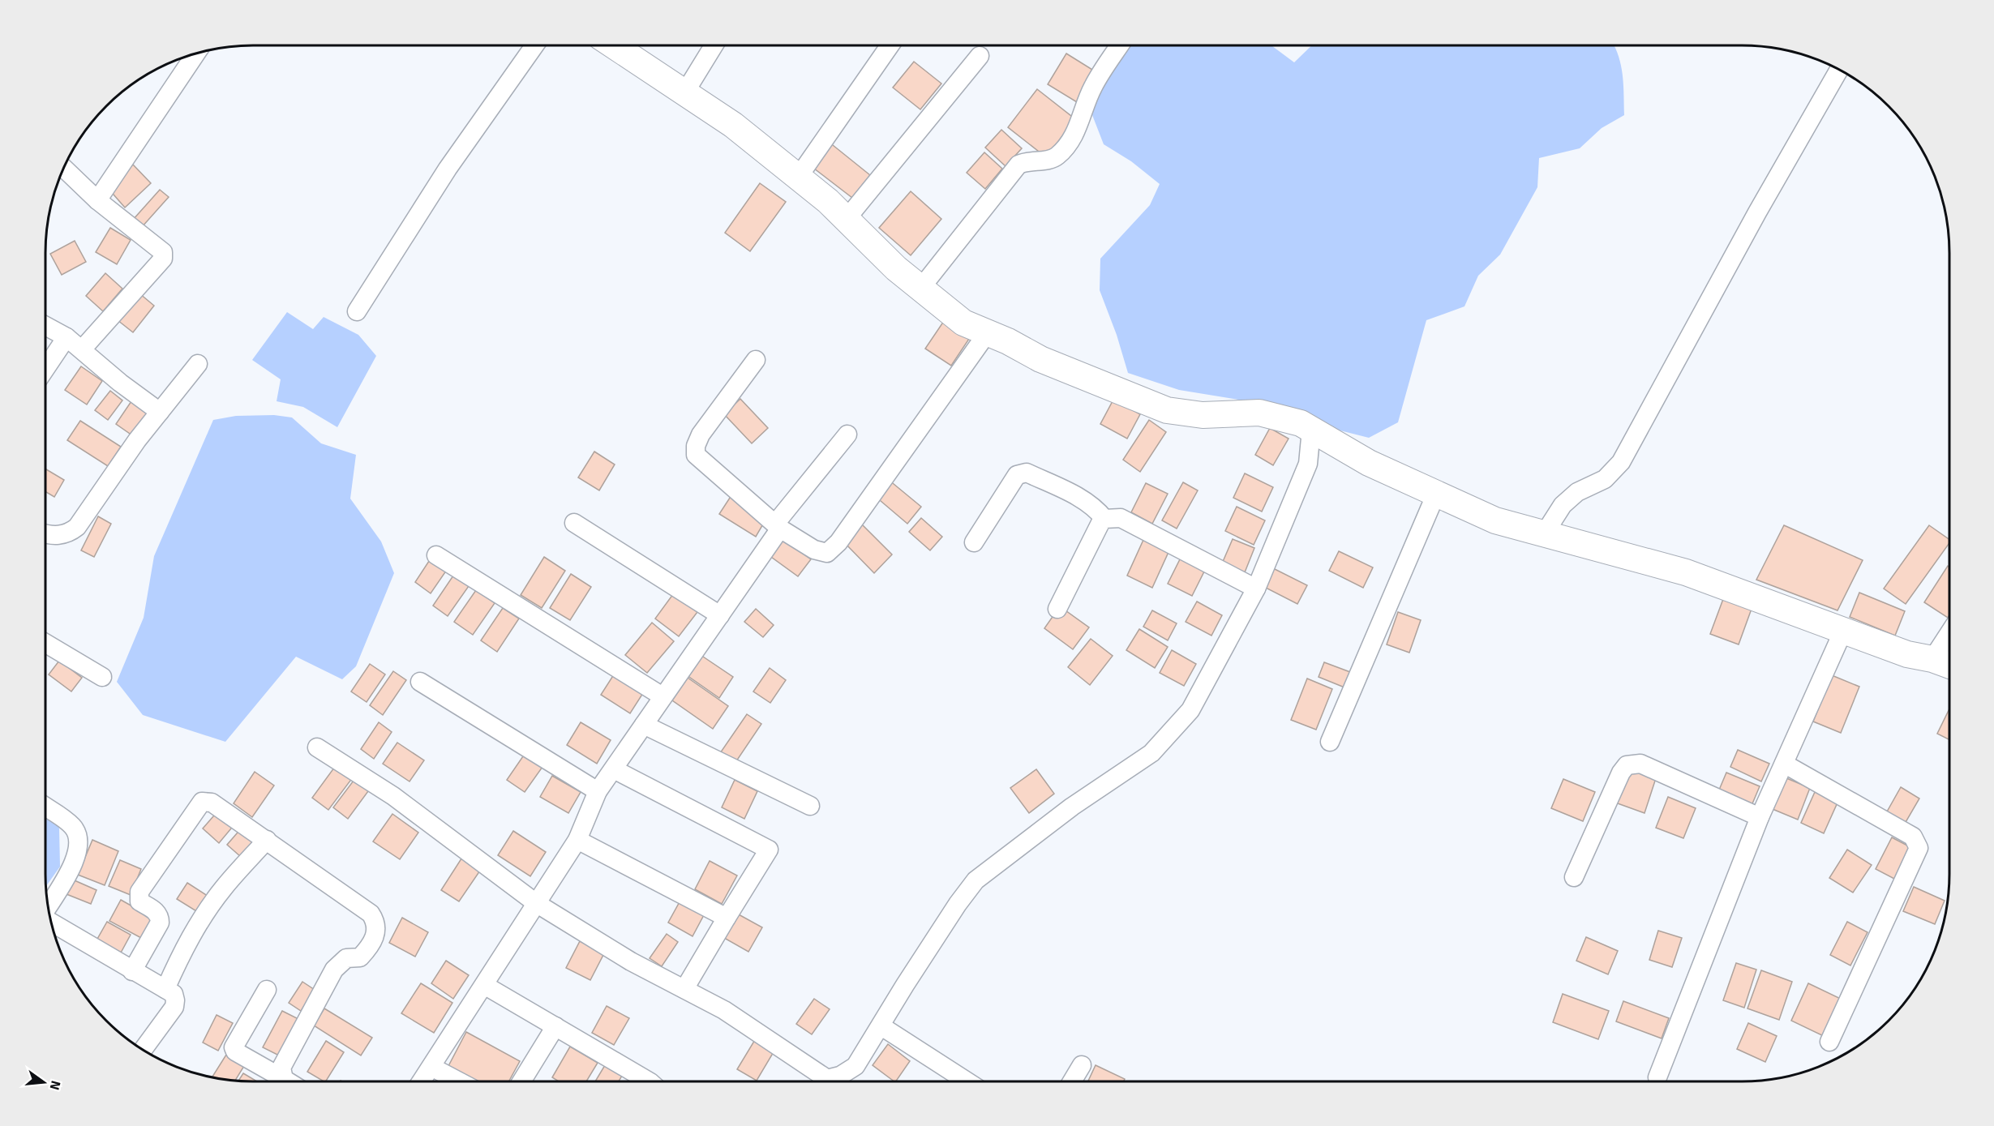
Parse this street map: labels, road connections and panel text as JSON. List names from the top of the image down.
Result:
{
  "north": "right"
}
